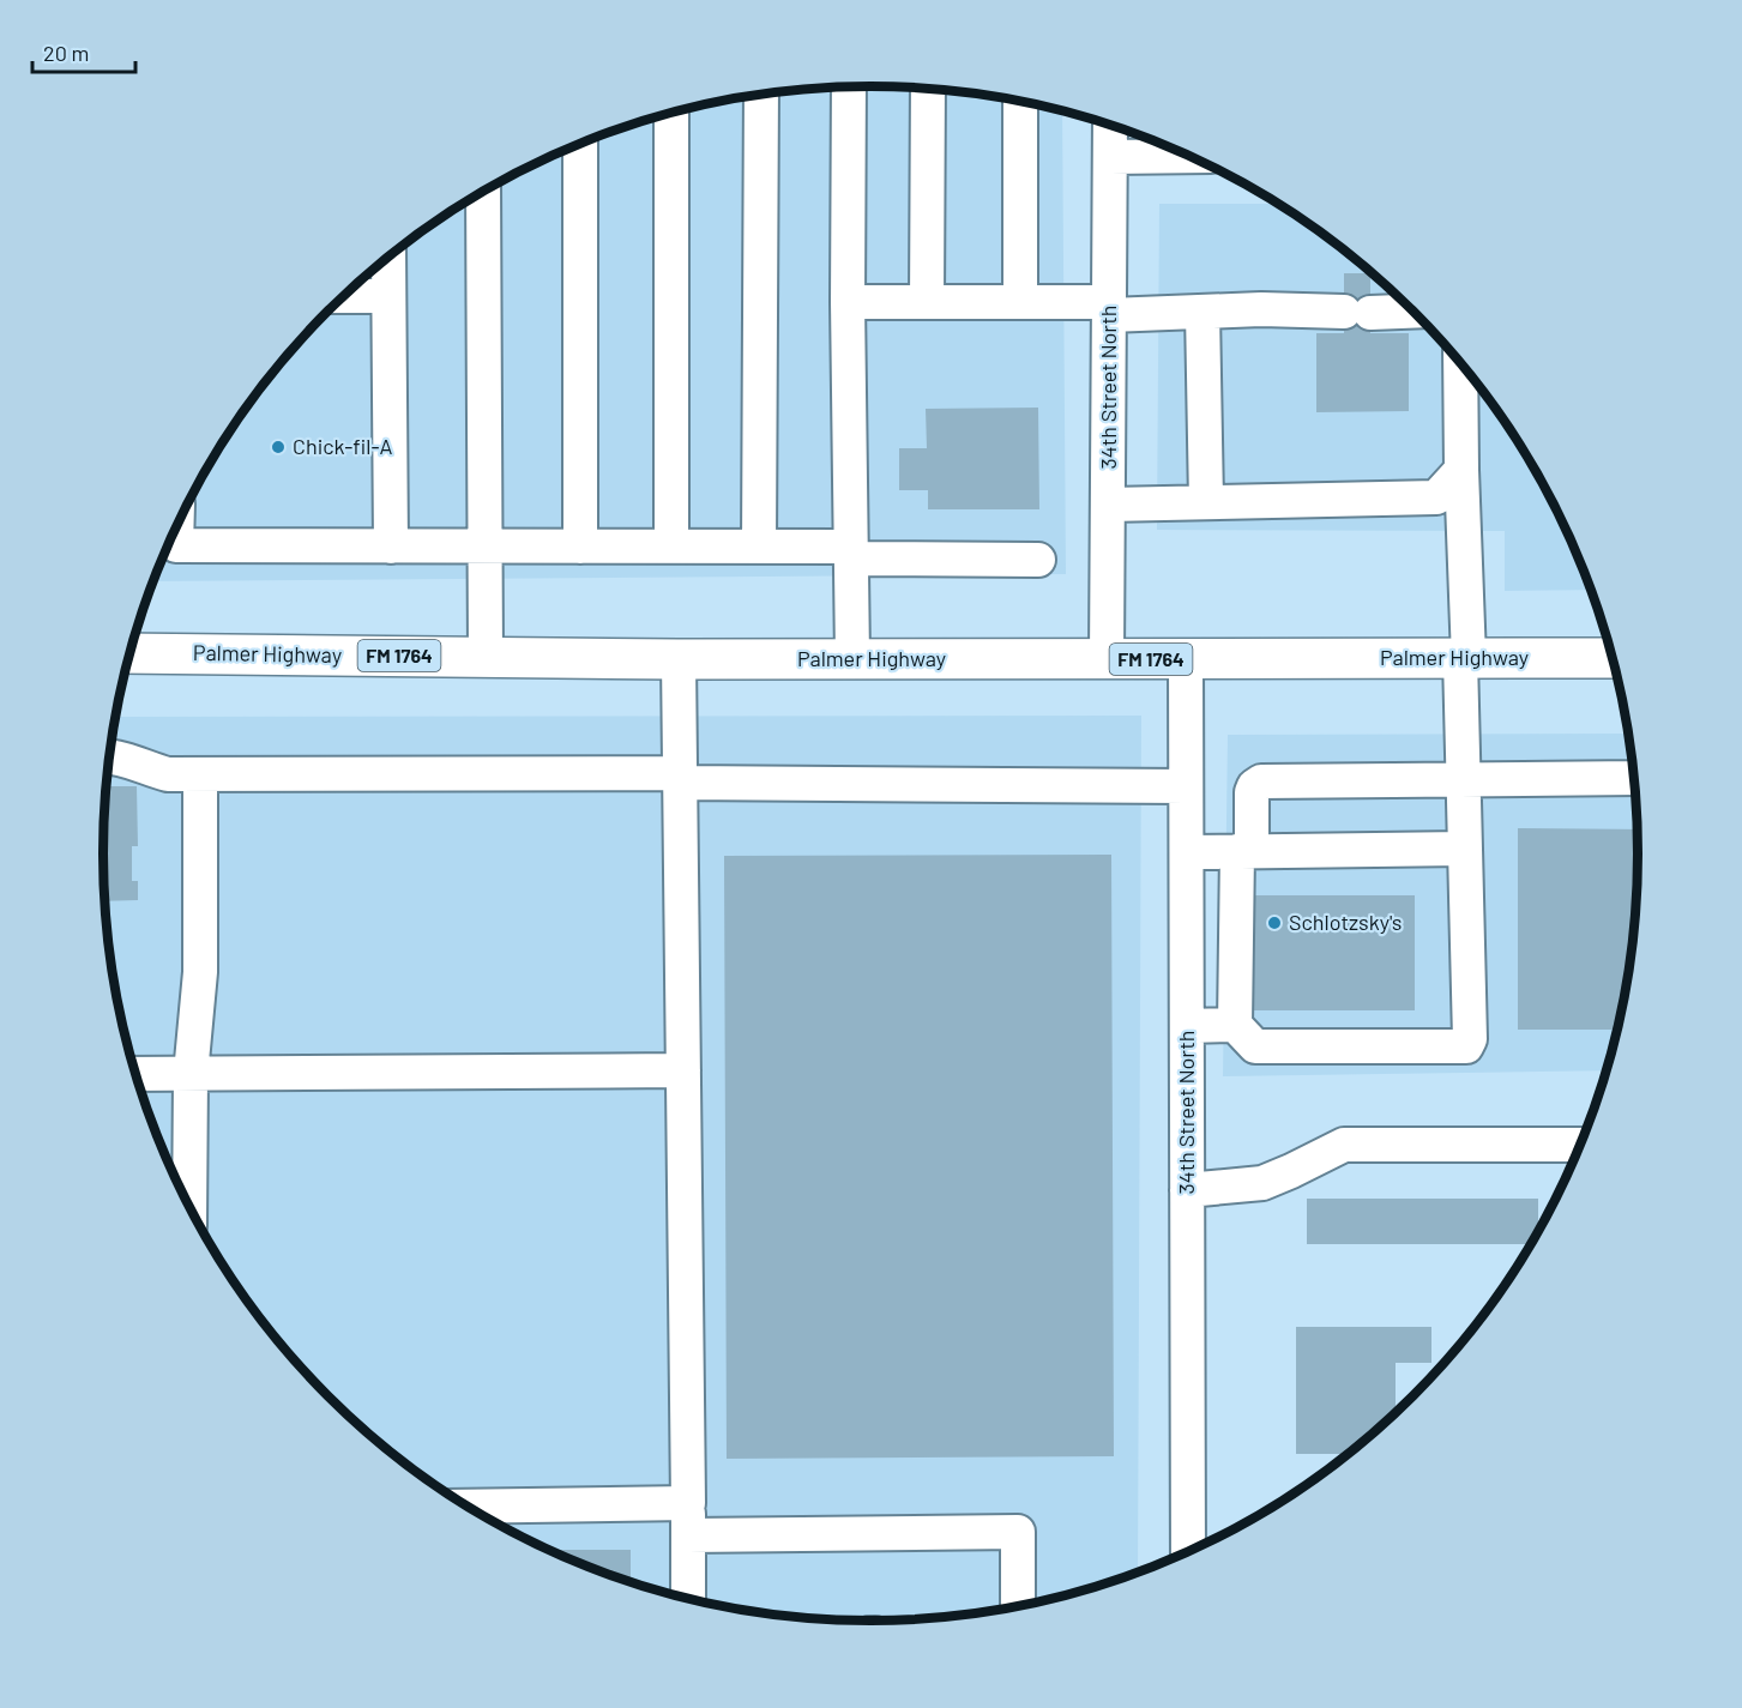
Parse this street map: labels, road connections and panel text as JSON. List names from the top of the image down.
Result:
{
  "streets": {
    "main road": ["Palmer Highway", "FM 1764"],
    "street": ["34th Street North"]
  },
  "crossings": [
    ["34th Street North", "Palmer Highway"]
  ],
  "places": ["Chick-fil-A", "Schlotzsky's"],
  "scale_bar": "20 m"
}
